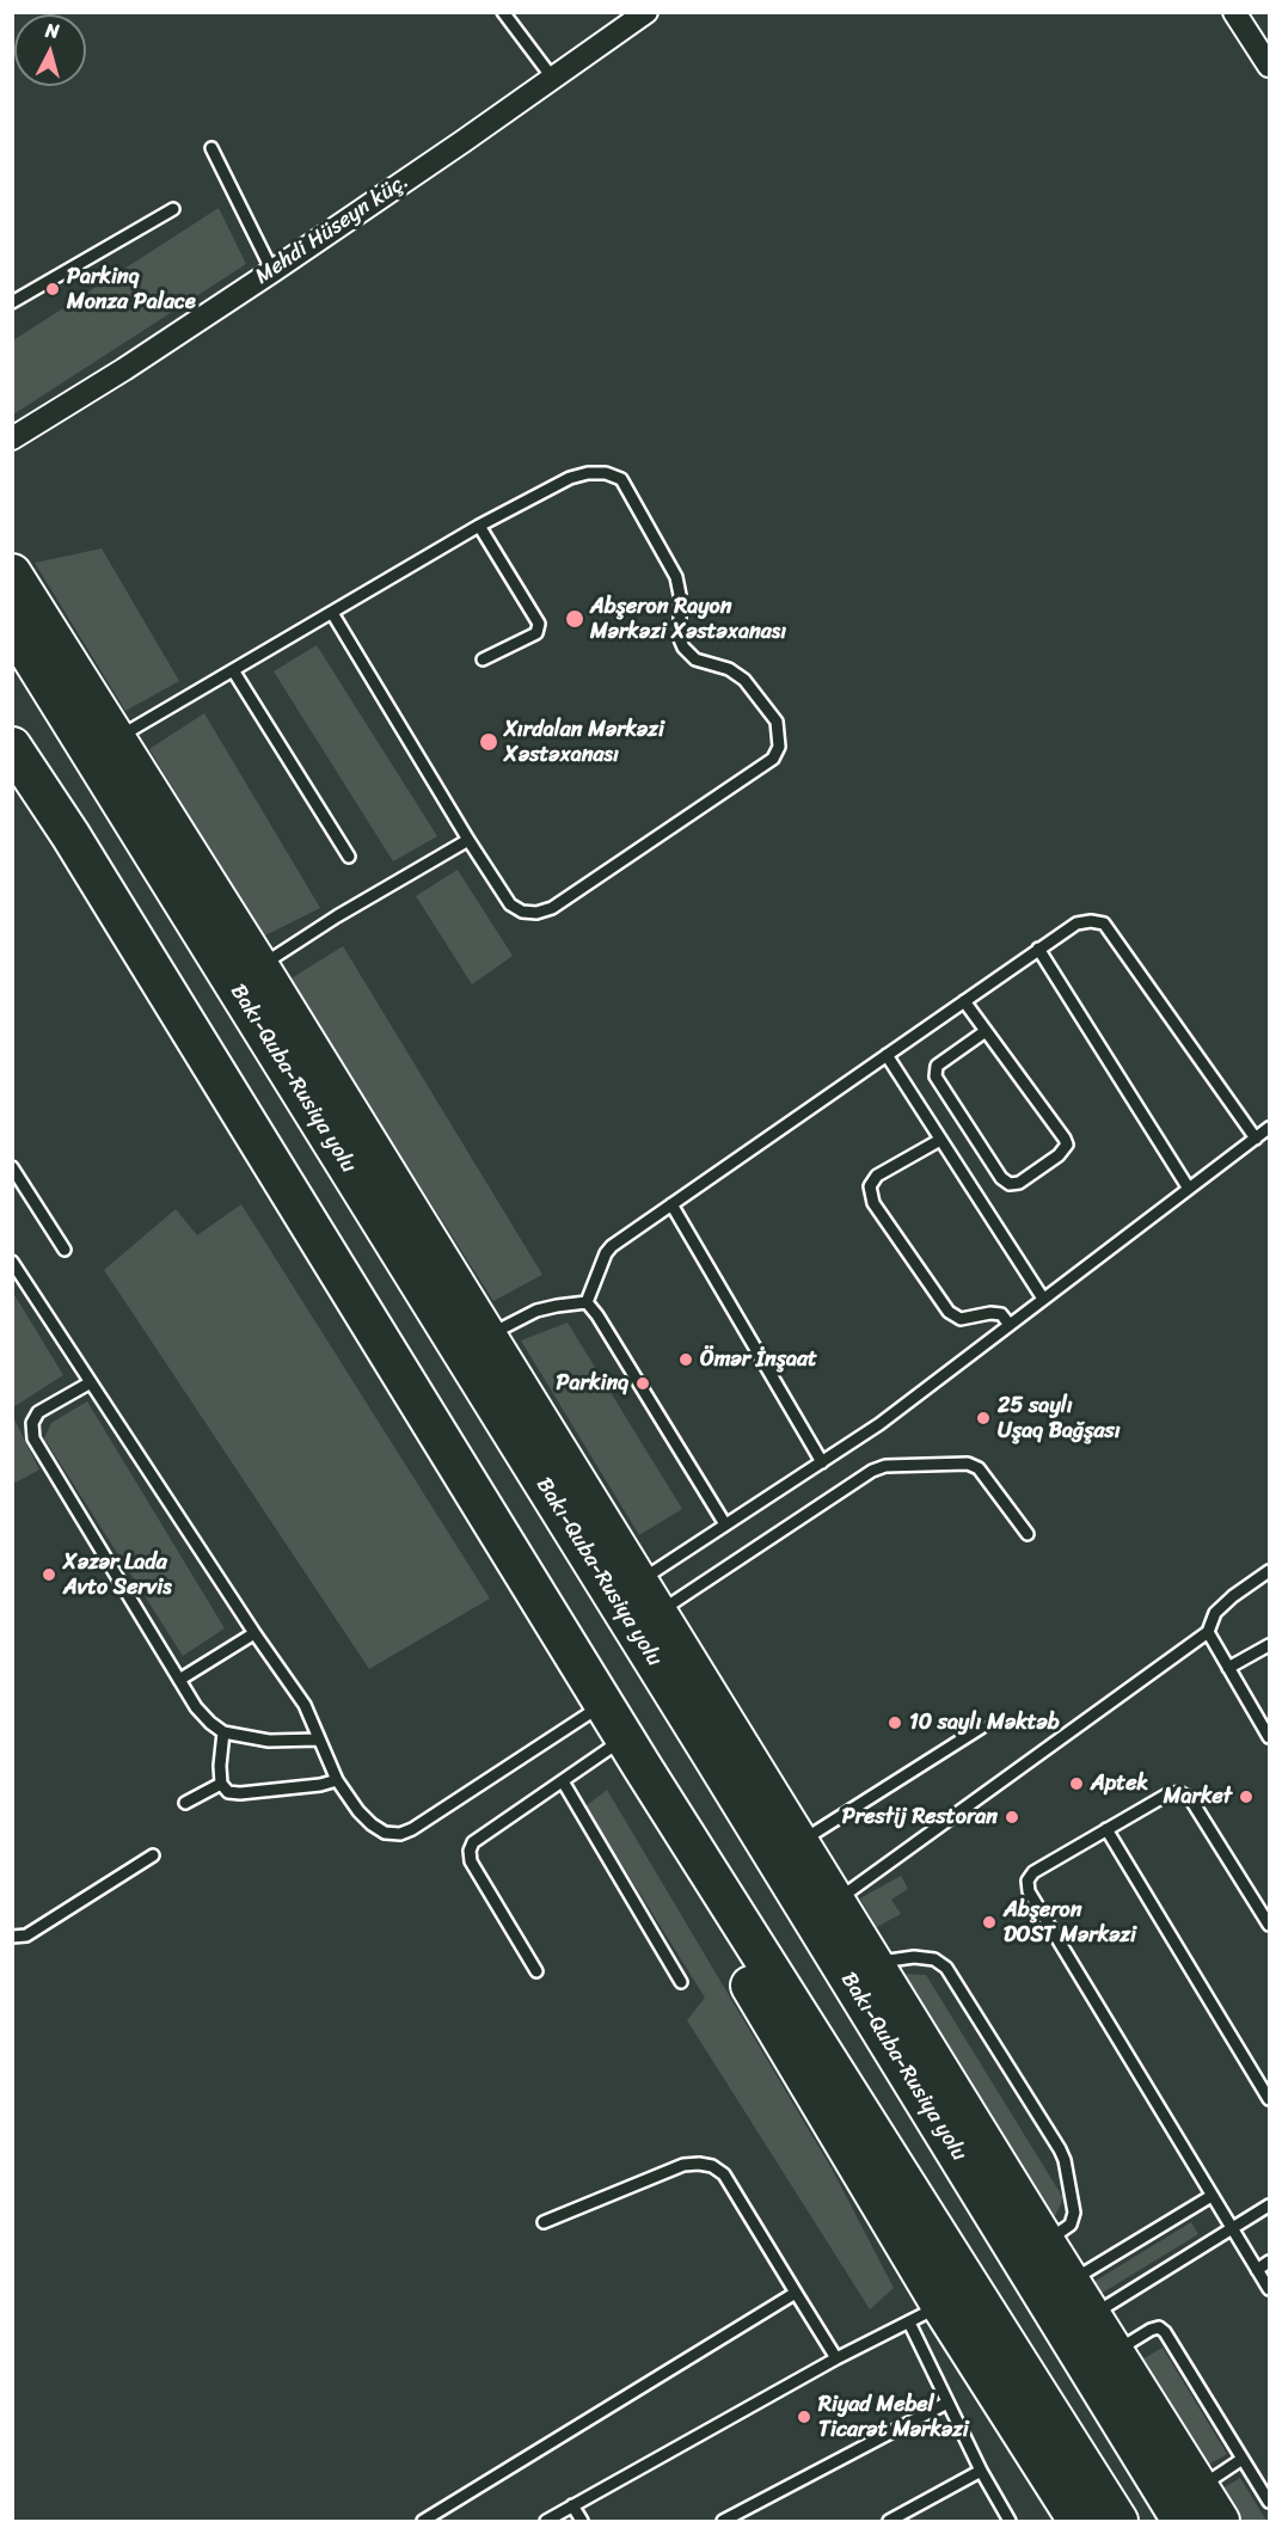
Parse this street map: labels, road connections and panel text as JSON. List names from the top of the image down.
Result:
{
  "streets": {
    "highway": ["Bakı-Quba-Rusiya yolu"],
    "street": ["Mehdi Hüseyn küç."]
  },
  "places": [
    "Parkinq Monza Palace",
    "Abşeron Rayon Mərkəzi Xəstəxanası",
    "Xırdalan Mərkəzi Xəstəxanası",
    "Ömər İnşaat",
    "Parkinq",
    "25 saylı Uşaq Bağşası",
    "Xəzər Lada Avto Servis",
    "10 saylı Məktəb",
    "Aptek",
    "Market",
    "Prestij Restoran",
    "Abşeron DOST Mərkəzi",
    "Riyad Mebel Ticarət Mərkəzi"
  ],
  "north": "top"
}
